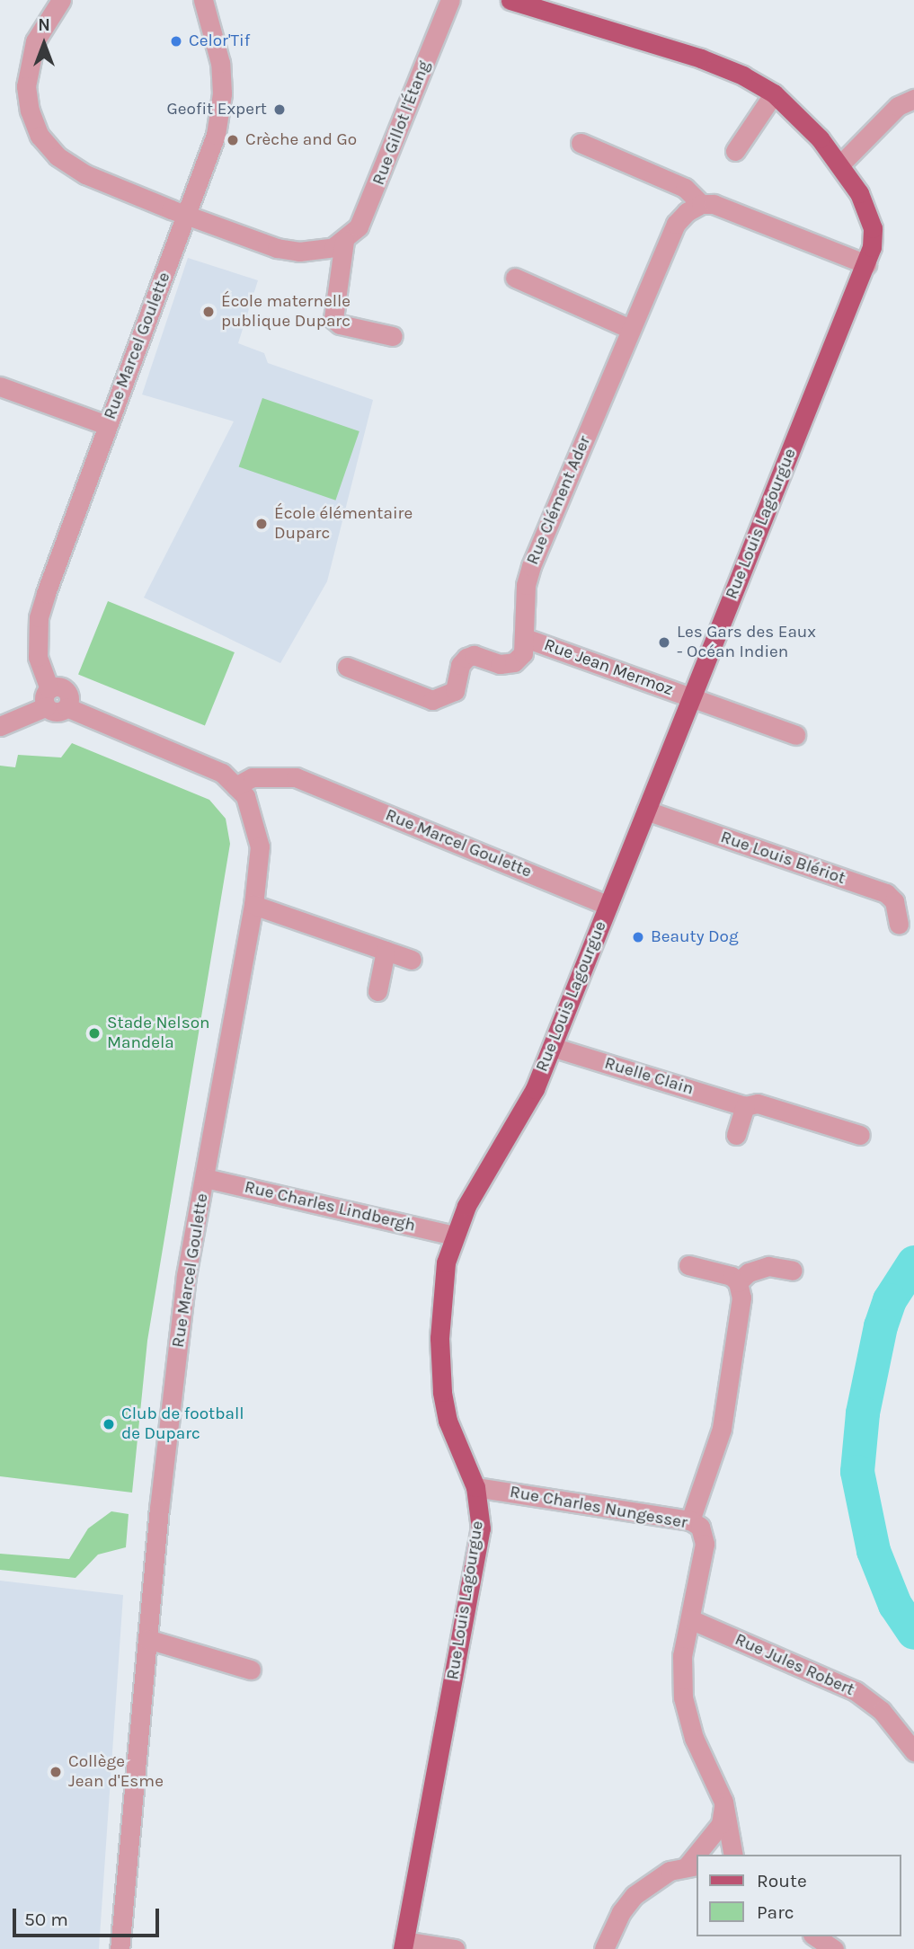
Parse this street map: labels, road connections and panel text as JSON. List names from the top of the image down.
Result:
{
  "streets": {
    "main road": ["Rue Louis Lagourgue"],
    "street": [
      "Rue Gillot l'Étang",
      "Rue Marcel Goulette",
      "Rue Clément Ader",
      "Rue Jean Mermoz",
      "Rue Louis Blériot",
      "Ruelle Clain",
      "Rue Charles Lindbergh",
      "Rue Charles Nungesser",
      "Rue Jules Robert"
    ]
  },
  "crossings": [
    ["Rue Marcel Goulette", "Rue Louis Lagourgue"],
    ["Rue Marcel Goulette", "Rue Charles Lindbergh"],
    ["Rue Clément Ader", "Rue Jean Mermoz"],
    ["Rue Louis Lagourgue", "Rue Jean Mermoz"],
    ["Rue Louis Lagourgue", "Rue Louis Blériot"],
    ["Rue Louis Lagourgue", "Ruelle Clain"],
    ["Rue Louis Lagourgue", "Rue Charles Lindbergh"],
    ["Rue Louis Lagourgue", "Rue Charles Nungesser"],
    ["Rue Charles Nungesser", "Rue Jules Robert"]
  ],
  "places": [
    "Celor'Tif",
    "Geofit Expert",
    "Crèche and Go",
    "École maternelle publique Duparc",
    "École élémentaire Duparc",
    "Les Gars des Eaux - Océan Indien",
    "Beauty Dog",
    "Stade Nelson Mandela",
    "Club de football de Duparc",
    "Collège Jean d'Esme"
  ],
  "legend": ["Route", "Parc"],
  "scale_bar": "50 m",
  "north": "top"
}
